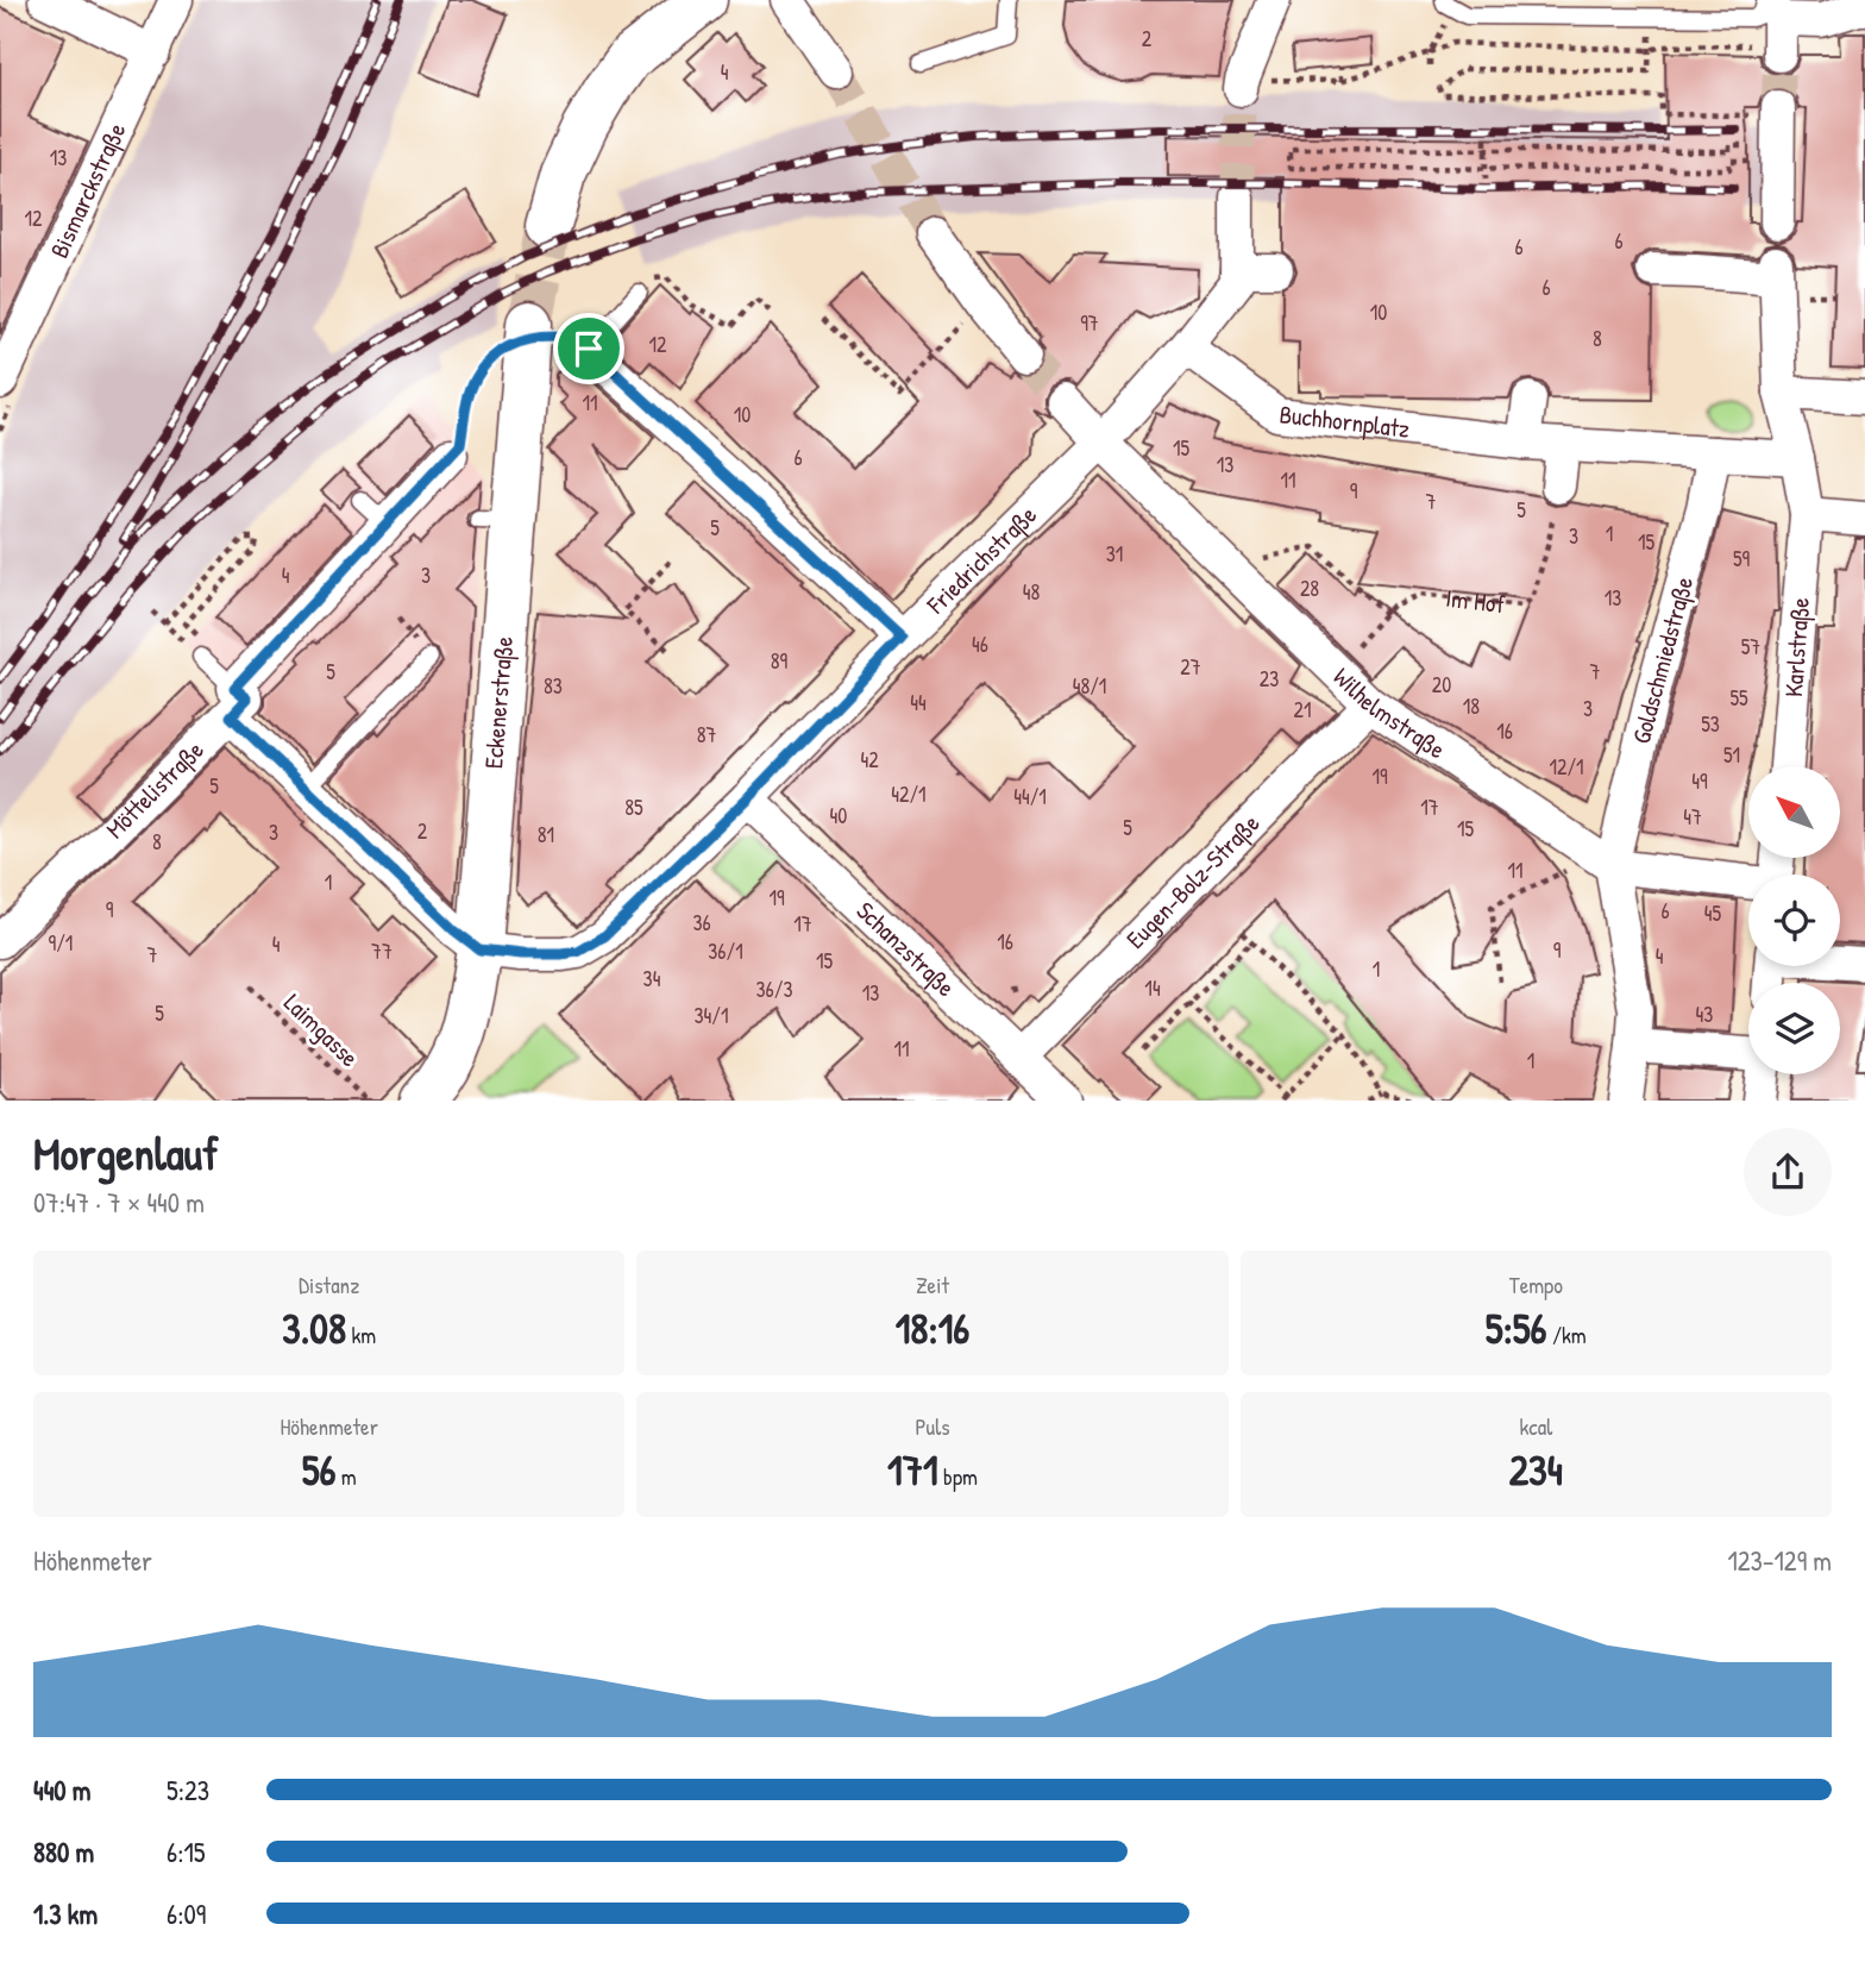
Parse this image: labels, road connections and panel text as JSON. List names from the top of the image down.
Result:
{
  "streets": {
    "main road": ["Eckenerstraße"],
    "street": [
      "Bismarckstraße",
      "Buchhornplatz",
      "Friedrichstraße",
      "Karlstraße",
      "Goldschmiedstraße",
      "Wilhelmstraße",
      "Möttelistraße",
      "Eugen-Bolz-Straße",
      "Schanzstraße"
    ],
    "path": ["Im Hof", "Laimgasse"]
  },
  "crossings": [
    ["Buchhornplatz", "Friedrichstraße"],
    ["Buchhornplatz", "Goldschmiedstraße"],
    ["Friedrichstraße", "Eckenerstraße"],
    ["Friedrichstraße", "Wilhelmstraße"],
    ["Friedrichstraße", "Schanzstraße"],
    ["Goldschmiedstraße", "Wilhelmstraße"],
    ["Wilhelmstraße", "Eugen-Bolz-Straße"],
    ["Eugen-Bolz-Straße", "Schanzstraße"]
  ],
  "house_numbers": [
    "2",
    "4",
    "13",
    "12",
    "6",
    "6",
    "6",
    "10",
    "97",
    "8",
    "12",
    "11",
    "10",
    "15",
    "6",
    "13",
    "11",
    "9",
    "7",
    "5",
    "5",
    "1",
    "3",
    "15",
    "31",
    "59",
    "4",
    "3",
    "28",
    "48",
    "13",
    "46",
    "57",
    "89",
    "27",
    "5",
    "7",
    "23",
    "20",
    "83",
    "48/1",
    "55",
    "44",
    "18",
    "3",
    "21",
    "53",
    "16",
    "87",
    "51",
    "42",
    "12/1",
    "19",
    "49",
    "5",
    "42/1",
    "44/1",
    "85",
    "17",
    "40",
    "47",
    "5",
    "15",
    "2",
    "3",
    "81",
    "8",
    "11",
    "1",
    "19",
    "9",
    "6",
    "45",
    "36",
    "17",
    "16",
    "9/1",
    "4",
    "9",
    "77",
    "36/1",
    "7",
    "4",
    "15",
    "1",
    "34",
    "14",
    "36/3",
    "13",
    "5",
    "43",
    "34/1",
    "11",
    "1"
  ],
  "north": "top left",
  "page": {
    "heading": ["Morgenlauf", "07:47 · 7 × 440 m"],
    "stats": [
      ["Distanz", "3.08 km"],
      ["Zeit", "18:16"],
      ["Tempo", "5:56 /km"],
      ["Höhenmeter", "56 m"],
      ["Puls", "171 bpm"],
      ["kcal", "234"]
    ],
    "chart": ["Höhenmeter", "123–129 m"],
    "list": [
      {
        "name": "440 m",
        "note": "5:23"
      },
      {
        "name": "880 m",
        "note": "6:15"
      },
      {
        "name": "1.3 km",
        "note": "6:09"
      }
    ]
  }
}
